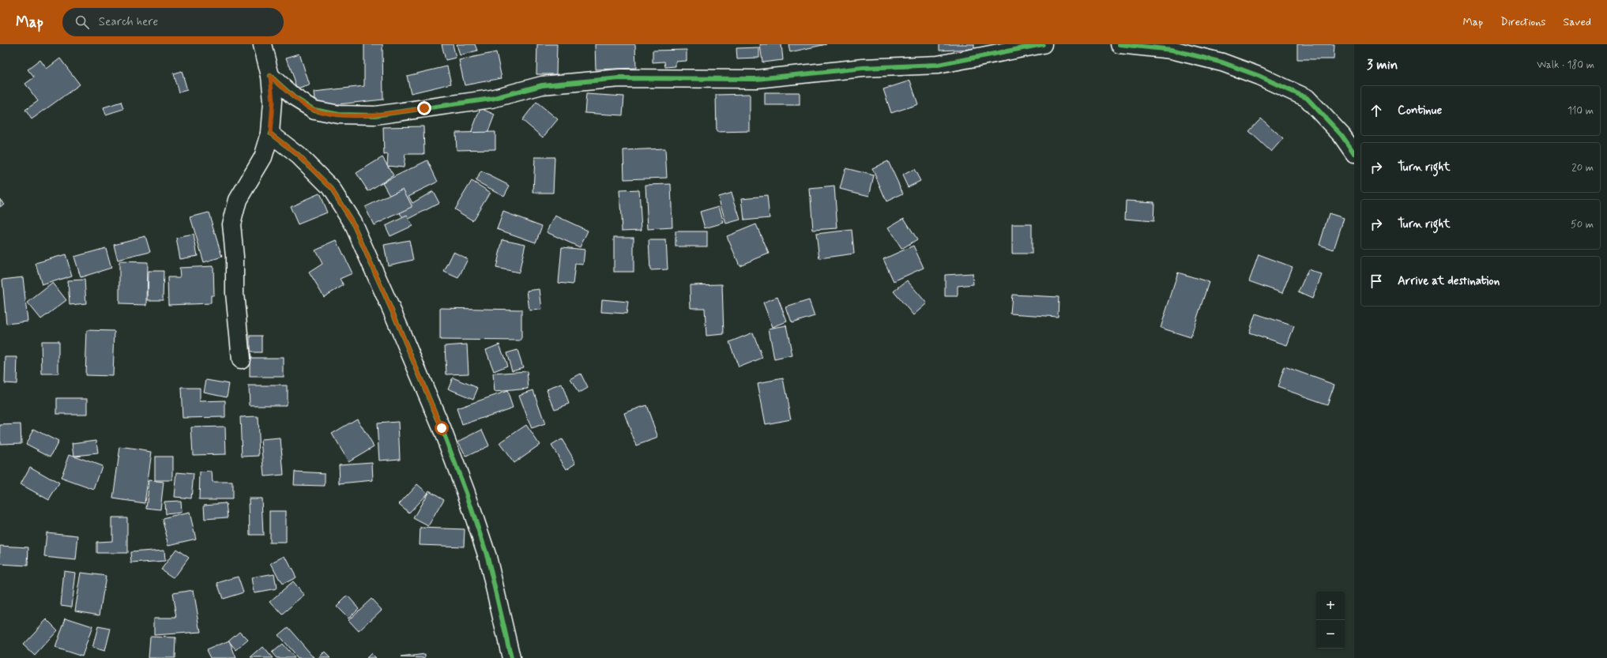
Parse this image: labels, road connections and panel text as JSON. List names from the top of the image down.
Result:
{
  "page": {
    "header": "Map",
    "search": "Search here",
    "nav": ["Map", "Directions", "Saved"],
    "heading": ["3 min", "Walk · 180 m"],
    "list": [
      ["Continue", "110 m"],
      ["Turn right", "20 m"],
      ["Turn right", "50 m"],
      "Arrive at destination"
    ],
    "map_buttons": ["+", "−"]
  }
}
